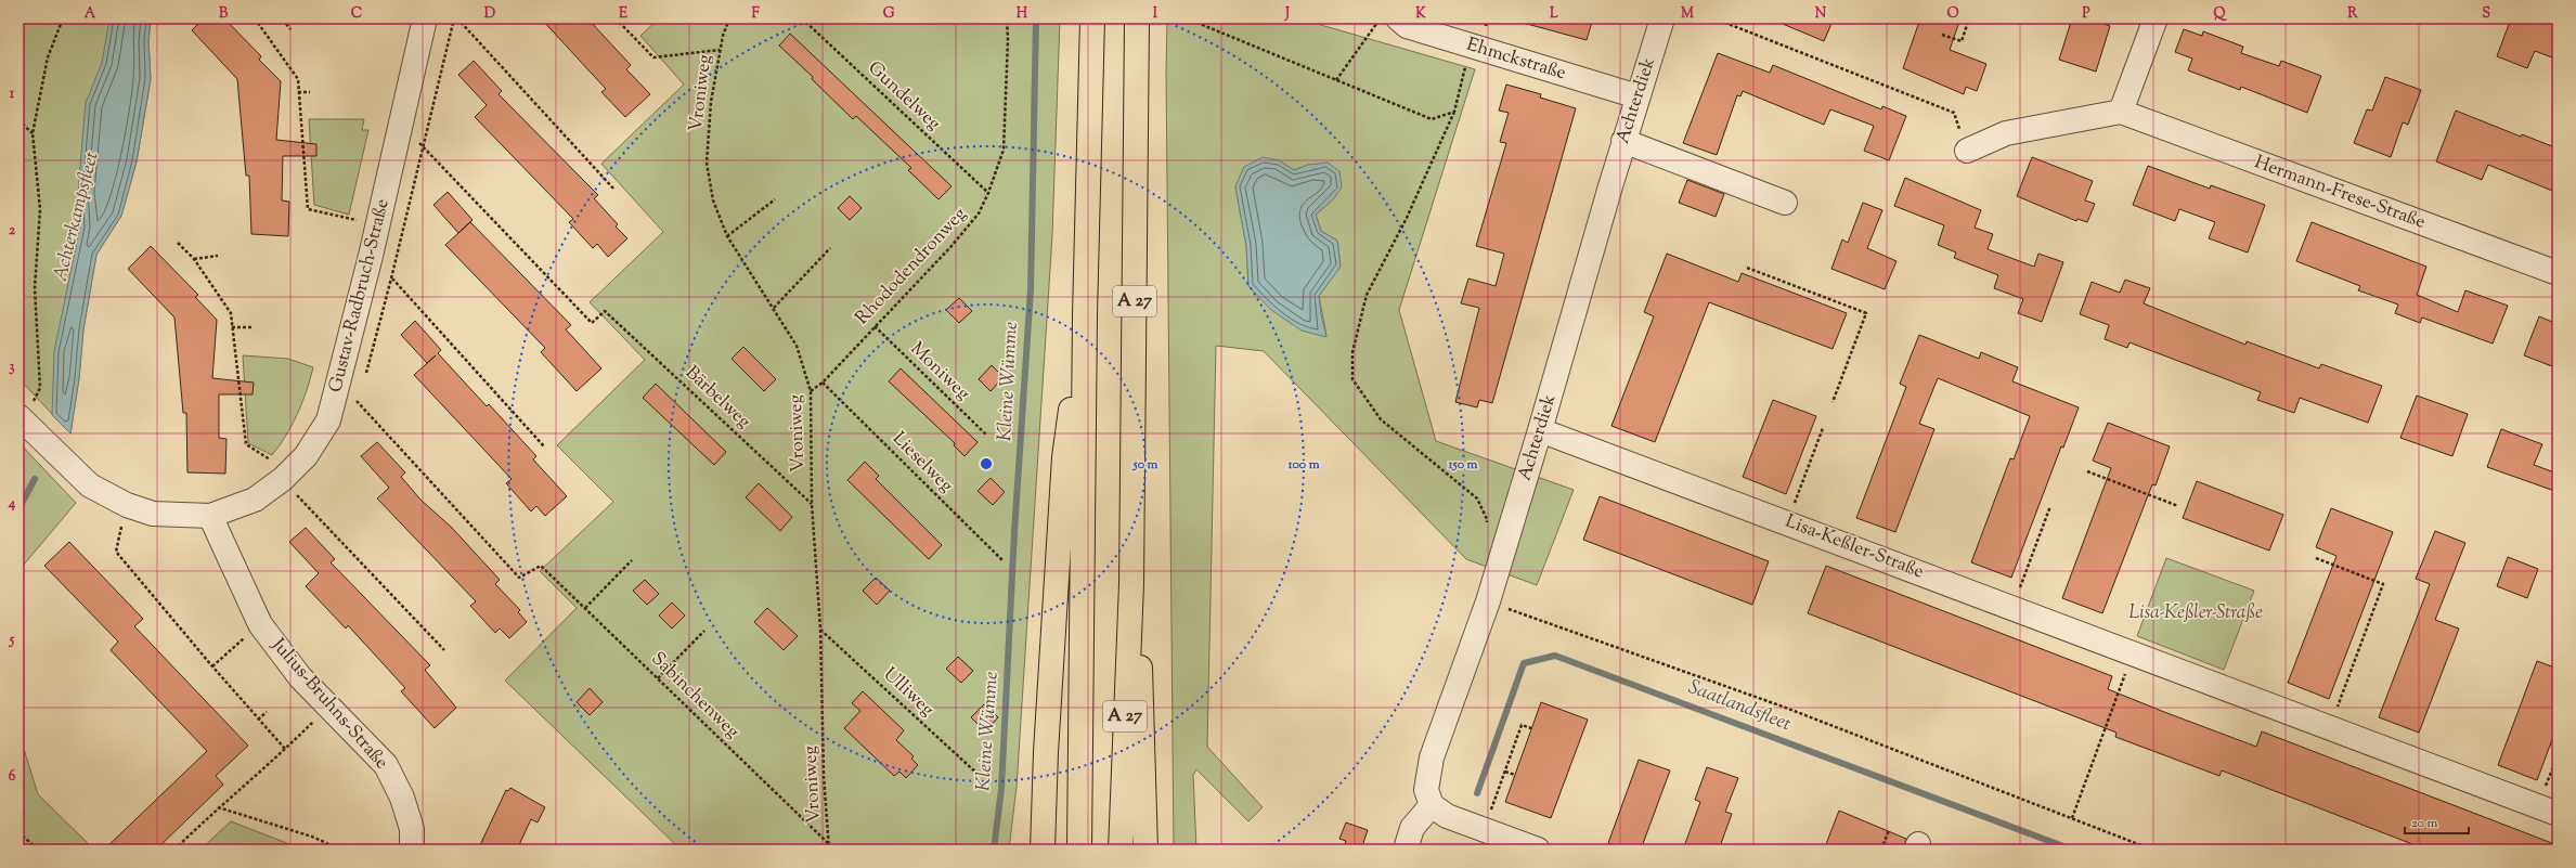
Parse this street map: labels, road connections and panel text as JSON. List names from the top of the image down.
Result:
{
  "streets": {
    "highway": ["A 27"],
    "street": [
      "Ehmckstraße",
      "Achterdiek",
      "Hermann-Frese-Straße",
      "Gustav-Radbruch-Straße",
      "Lisa-Keßler-Straße",
      "Julius-Bruhns-Straße"
    ],
    "path": [
      "Vroniweg",
      "Gundelweg",
      "Rhododendronweg",
      "Moniweg",
      "Bärbelweg",
      "Lieselweg",
      "Ulliweg",
      "Sabinchenweg"
    ]
  },
  "crossings": [
    ["Ehmckstraße", "Achterdiek"],
    ["Vroniweg", "Rhododendronweg"],
    ["Vroniweg", "Bärbelweg"],
    ["Vroniweg", "Ulliweg"],
    ["Vroniweg", "Sabinchenweg"],
    ["Gundelweg", "Rhododendronweg"],
    ["Achterdiek", "Lisa-Keßler-Straße"],
    ["Rhododendronweg", "Moniweg"],
    ["Rhododendronweg", "Lieselweg"],
    ["Gustav-Radbruch-Straße", "Bärbelweg"],
    ["Gustav-Radbruch-Straße", "Sabinchenweg"],
    ["Gustav-Radbruch-Straße", "Julius-Bruhns-Straße"]
  ],
  "water": ["Achterkampsfleet", "Kleine Wümme", "Saatlandsfleet"],
  "parks": ["Lisa-Keßler-Straße"],
  "scale_bar": "20 m",
  "grid": {
    "columns": [
      "A",
      "B",
      "C",
      "D",
      "E",
      "F",
      "G",
      "H",
      "I",
      "J",
      "K",
      "L",
      "M",
      "N",
      "O",
      "P",
      "Q",
      "R",
      "S"
    ],
    "rows": [
      "1",
      "2",
      "3",
      "4",
      "5",
      "6"
    ]
  },
  "rings": ["50 m", "100 m", "150 m"]
}
